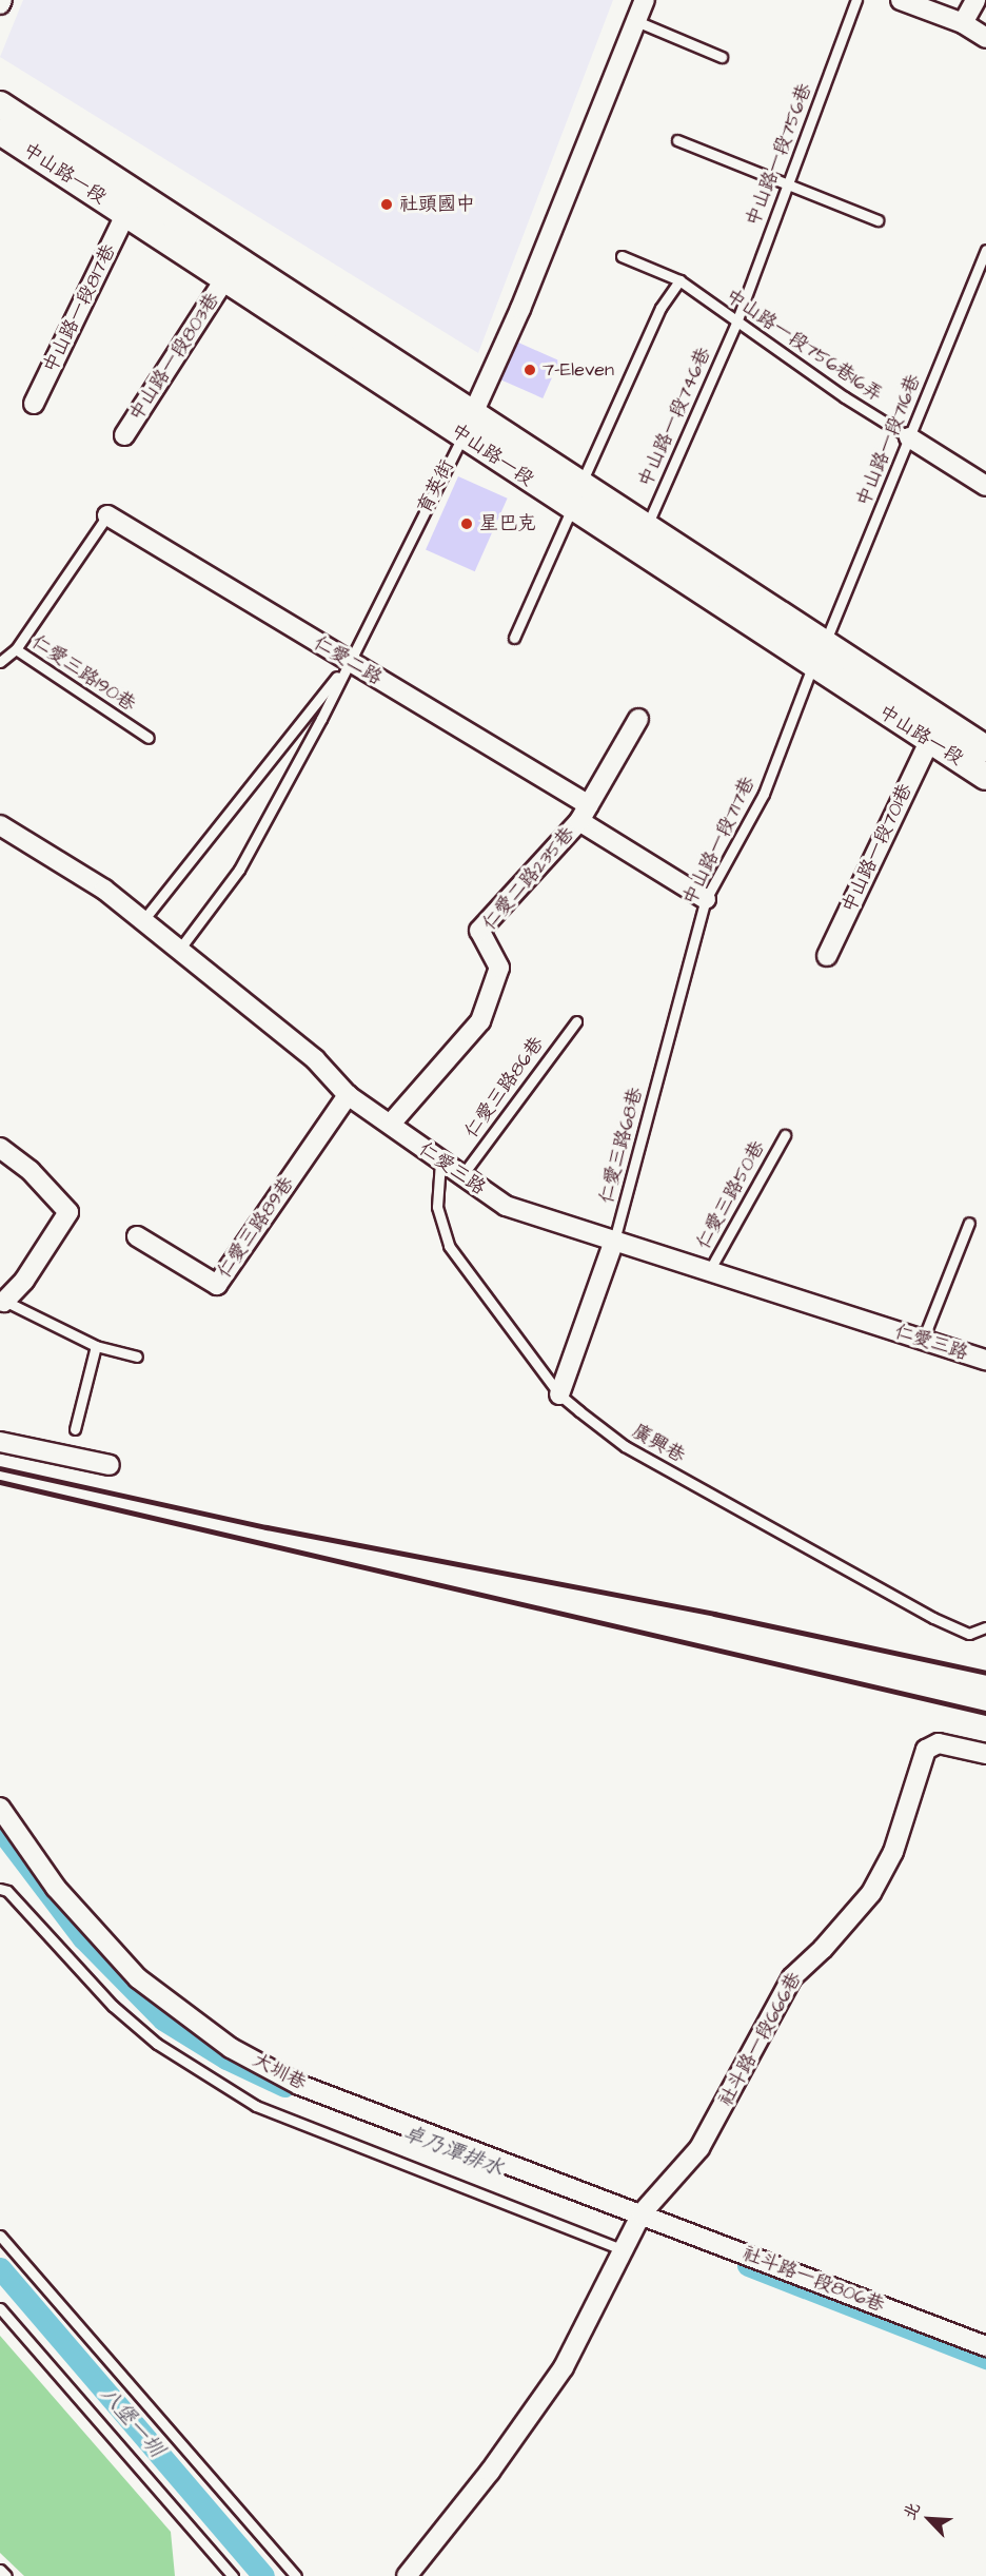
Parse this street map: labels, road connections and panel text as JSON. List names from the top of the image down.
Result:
{
  "streets": {
    "main road": ["中山路一段"],
    "street": [
      "中山路一段817巷",
      "中山路一段803巷",
      "育英街",
      "仁愛二路",
      "中山路一段701巷",
      "仁愛二路235巷",
      "仁愛三路",
      "仁愛三路89巷",
      "社斗路一段666巷",
      "大圳巷",
      "社斗路一段806巷"
    ],
    "lane": [
      "中山路一段756巷",
      "中山路一段756巷16弄",
      "中山路一段746巷",
      "中山路一段716巷",
      "仁愛三路190巷",
      "中山路一段717巷",
      "仁愛三路86巷",
      "仁愛三路68巷",
      "仁愛三路50巷",
      "廣興巷"
    ]
  },
  "crossings": [
    ["中山路一段756巷", "中山路一段756巷16弄"],
    ["中山路一段756巷", "中山路一段746巷"],
    ["中山路一段", "中山路一段817巷"],
    ["中山路一段", "中山路一段803巷"],
    ["中山路一段", "中山路一段746巷"],
    ["中山路一段", "中山路一段716巷"],
    ["中山路一段", "育英街"],
    ["中山路一段", "中山路一段717巷"],
    ["中山路一段", "中山路一段701巷"],
    ["中山路一段756巷16弄", "中山路一段746巷"],
    ["中山路一段756巷16弄", "中山路一段716巷"],
    ["中山路一段716巷", "中山路一段717巷"],
    ["育英街", "仁愛二路"],
    ["育英街", "仁愛三路"],
    ["仁愛二路", "中山路一段717巷"],
    ["仁愛二路", "仁愛二路235巷"],
    ["中山路一段717巷", "仁愛三路68巷"],
    ["仁愛二路235巷", "仁愛三路"],
    ["仁愛三路86巷", "仁愛三路"],
    ["仁愛三路68巷", "仁愛三路"],
    ["仁愛三路", "仁愛三路50巷"],
    ["仁愛三路", "仁愛三路89巷"],
    ["仁愛三路", "廣興巷"],
    ["社斗路一段666巷", "大圳巷"],
    ["社斗路一段666巷", "社斗路一段806巷"],
    ["大圳巷", "社斗路一段806巷"]
  ],
  "water": ["卓乃潭排水", "八堡一圳"],
  "places": ["社頭國中", "7-Eleven", "星巴克"],
  "north": "top left"
}
